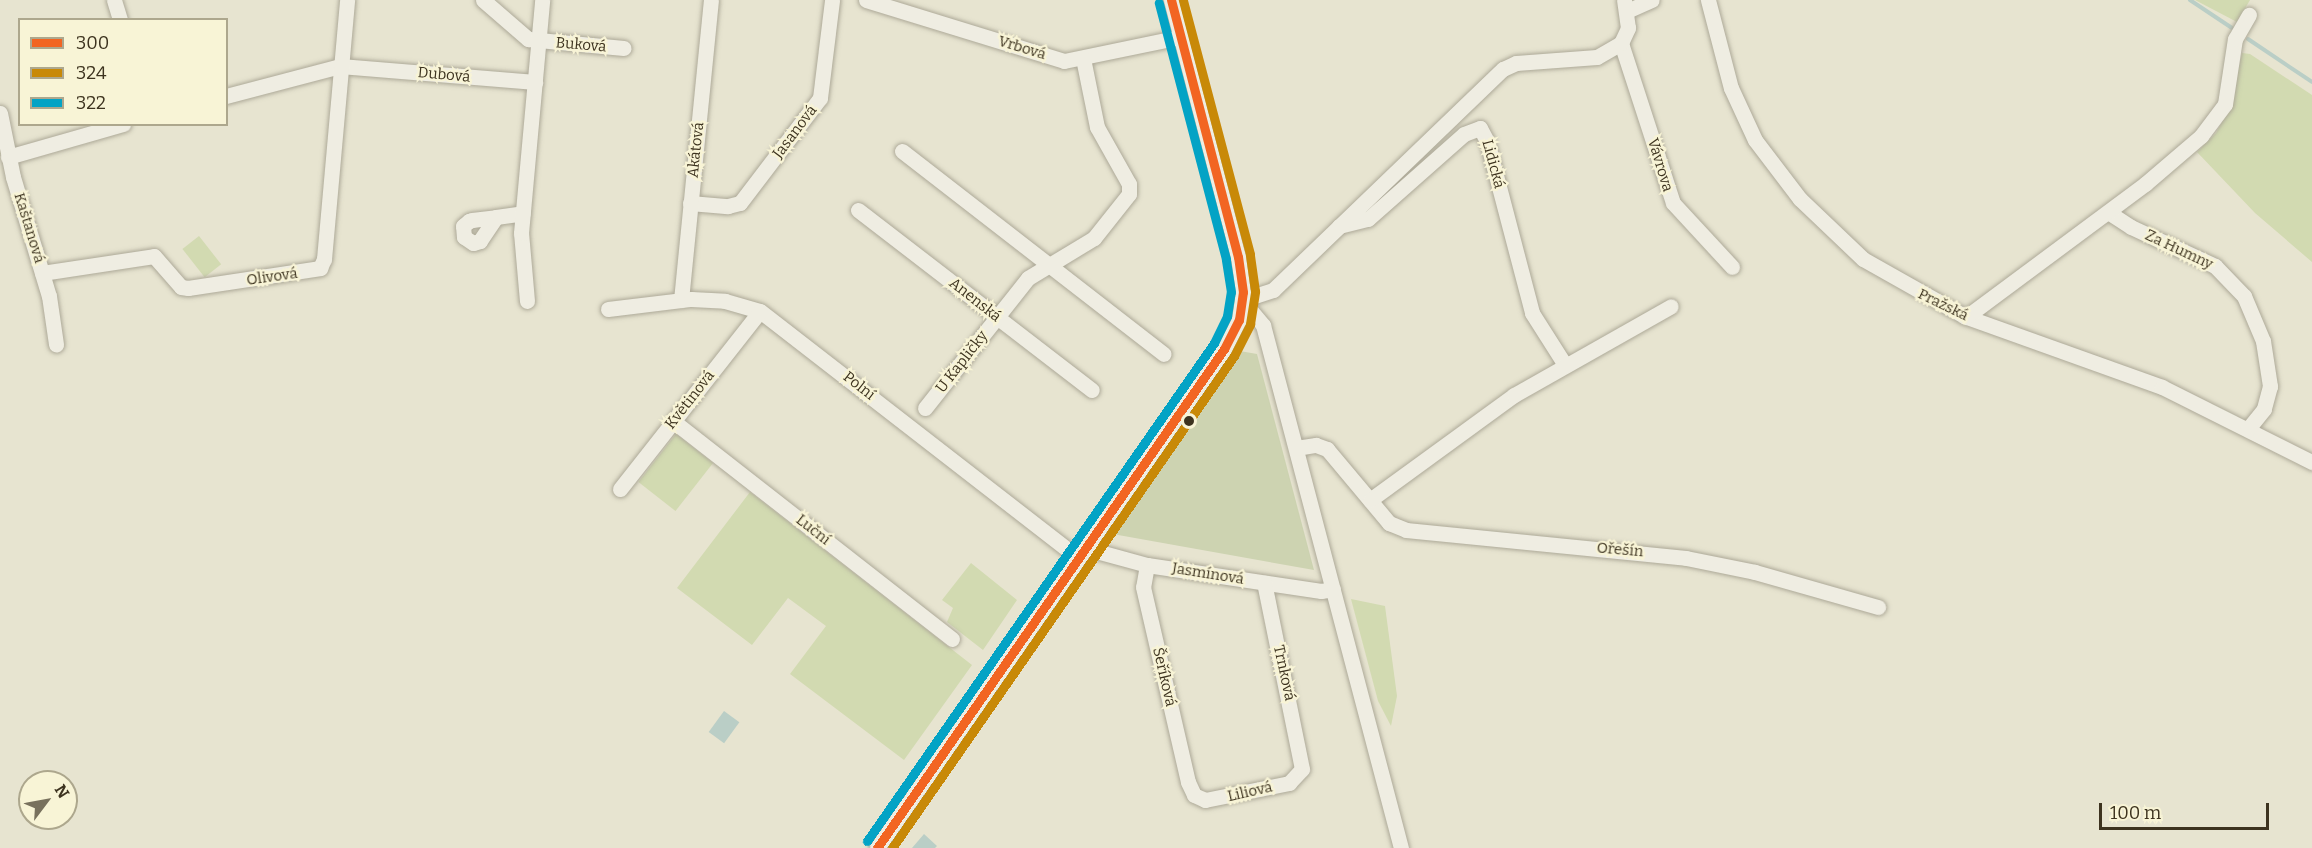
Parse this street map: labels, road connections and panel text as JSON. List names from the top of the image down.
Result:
{
  "streets": {
    "street": [
      "Buková",
      "Vrbová",
      "Dubová",
      "Jasanová",
      "Akátová",
      "Lidická",
      "Vávrova",
      "Kaštanová",
      "Za Humny",
      "Olivová",
      "Anenská",
      "Pražská",
      "U Kapličky",
      "Polní",
      "Květinová",
      "Luční",
      "Ořešín",
      "Jasmínová",
      "Trnková",
      "Šeříková",
      "Liliová"
    ]
  },
  "crossings": [
    ["Vrbová", "U Kapličky"],
    ["Dubová", "Olivová"],
    ["Jasanová", "Akátová"],
    ["Akátová", "Polní"],
    ["Kaštanová", "Olivová"],
    ["Za Humny", "Pražská"],
    ["Anenská", "U Kapličky"],
    ["Polní", "Květinová"],
    ["Polní", "Jasmínová"],
    ["Květinová", "Luční"],
    ["Jasmínová", "Trnková"],
    ["Jasmínová", "Šeříková"],
    ["Trnková", "Liliová"],
    ["Šeříková", "Liliová"]
  ],
  "lines": ["transit line 300", "transit line 324", "transit line 322"],
  "legend": ["300", "324", "322"],
  "scale_bar": "100 m",
  "north": "top right"
}
